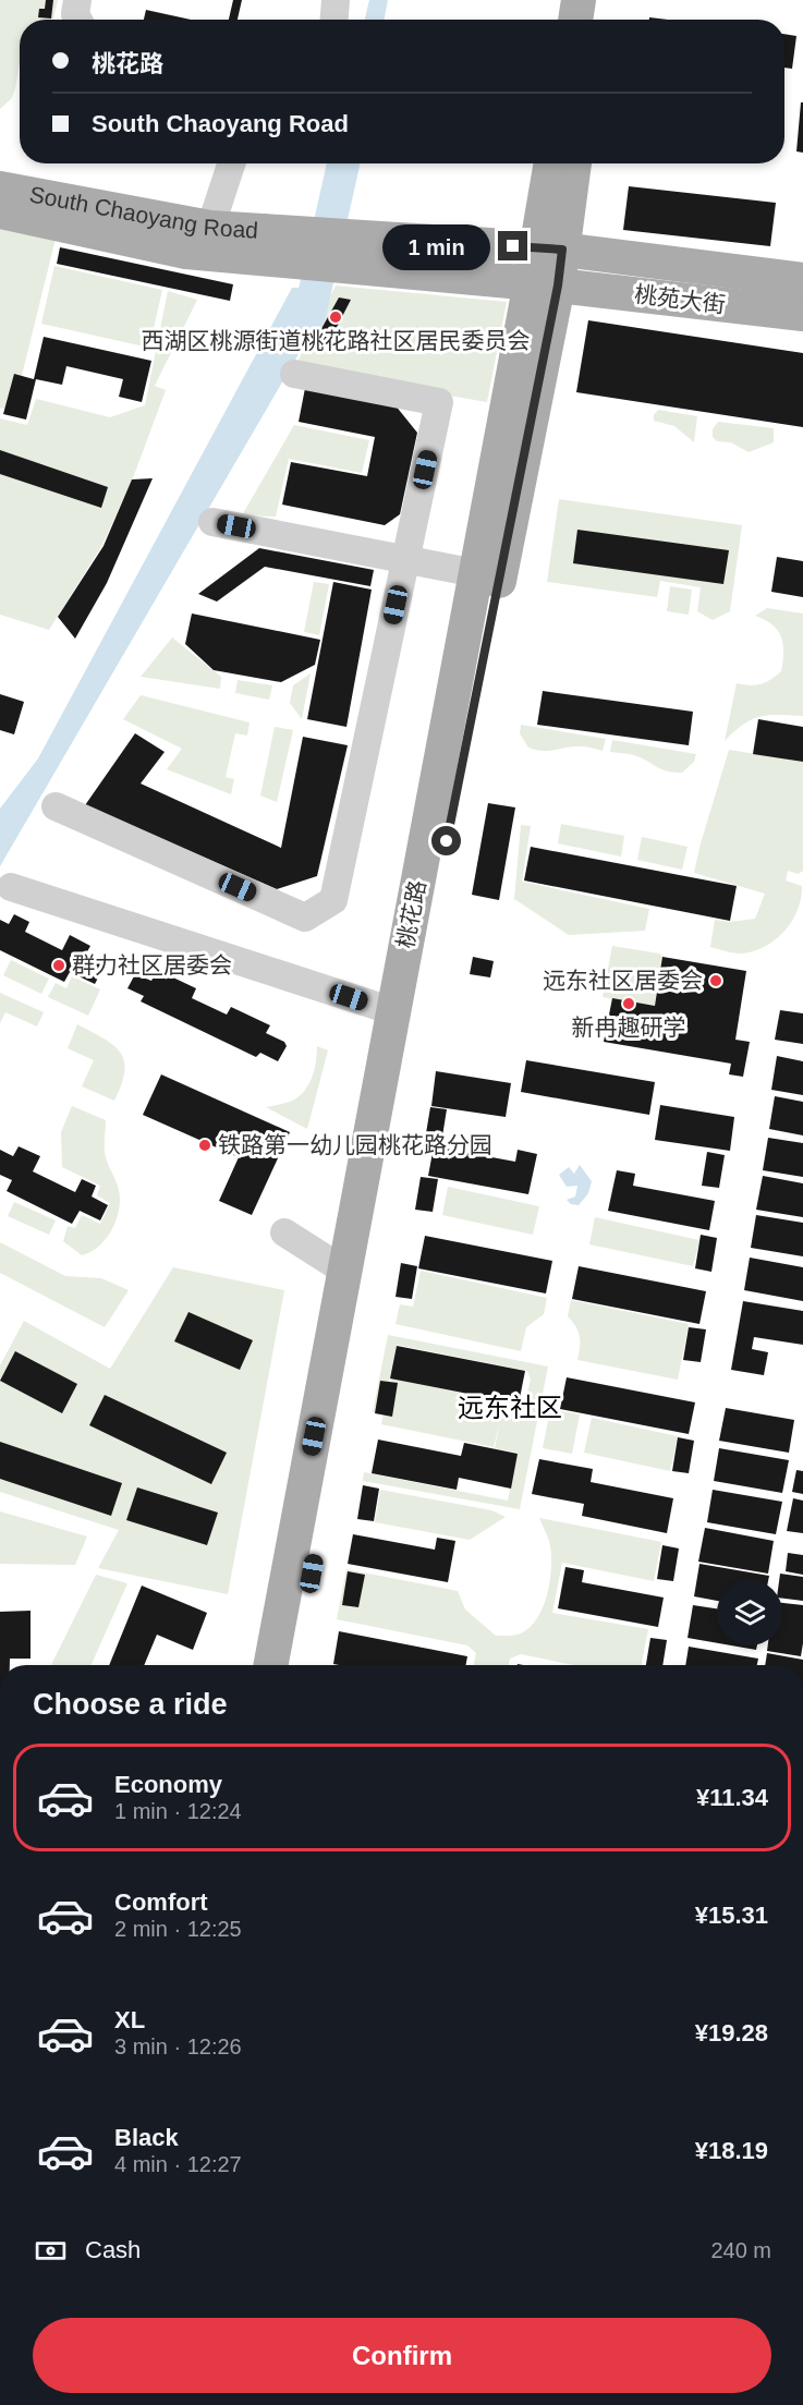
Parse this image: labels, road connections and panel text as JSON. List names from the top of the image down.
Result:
{
  "streets": {
    "main road": ["South Chaoyang Road", "桃苑大街", "桃花路"]
  },
  "crossings": [
    ["South Chaoyang Road", "桃苑大街"],
    ["South Chaoyang Road", "桃花路"],
    ["桃苑大街", "桃花路"]
  ],
  "districts": ["远东社区"],
  "places": [
    "西湖区桃源街道桃花路社区居民委员会",
    "群力社区居委会",
    "远东社区居委会",
    "新冉趣研学",
    "铁路第一幼儿园桃花路分园"
  ],
  "page": {
    "banner": ["桃花路", "South Chaoyang Road"],
    "bubble": "1 min",
    "heading": "Choose a ride",
    "list": [
      {
        "name": "Economy",
        "note": "1 min · 12:24",
        "value": "¥11.34"
      },
      {
        "name": "Comfort",
        "note": "2 min · 12:25",
        "value": "¥15.31"
      },
      {
        "name": "XL",
        "note": "3 min · 12:26",
        "value": "¥19.28"
      },
      {
        "name": "Black",
        "note": "4 min · 12:27",
        "value": "¥18.19"
      }
    ],
    "pay": ["Cash", "240 m"],
    "buttons": "Confirm"
  }
}
